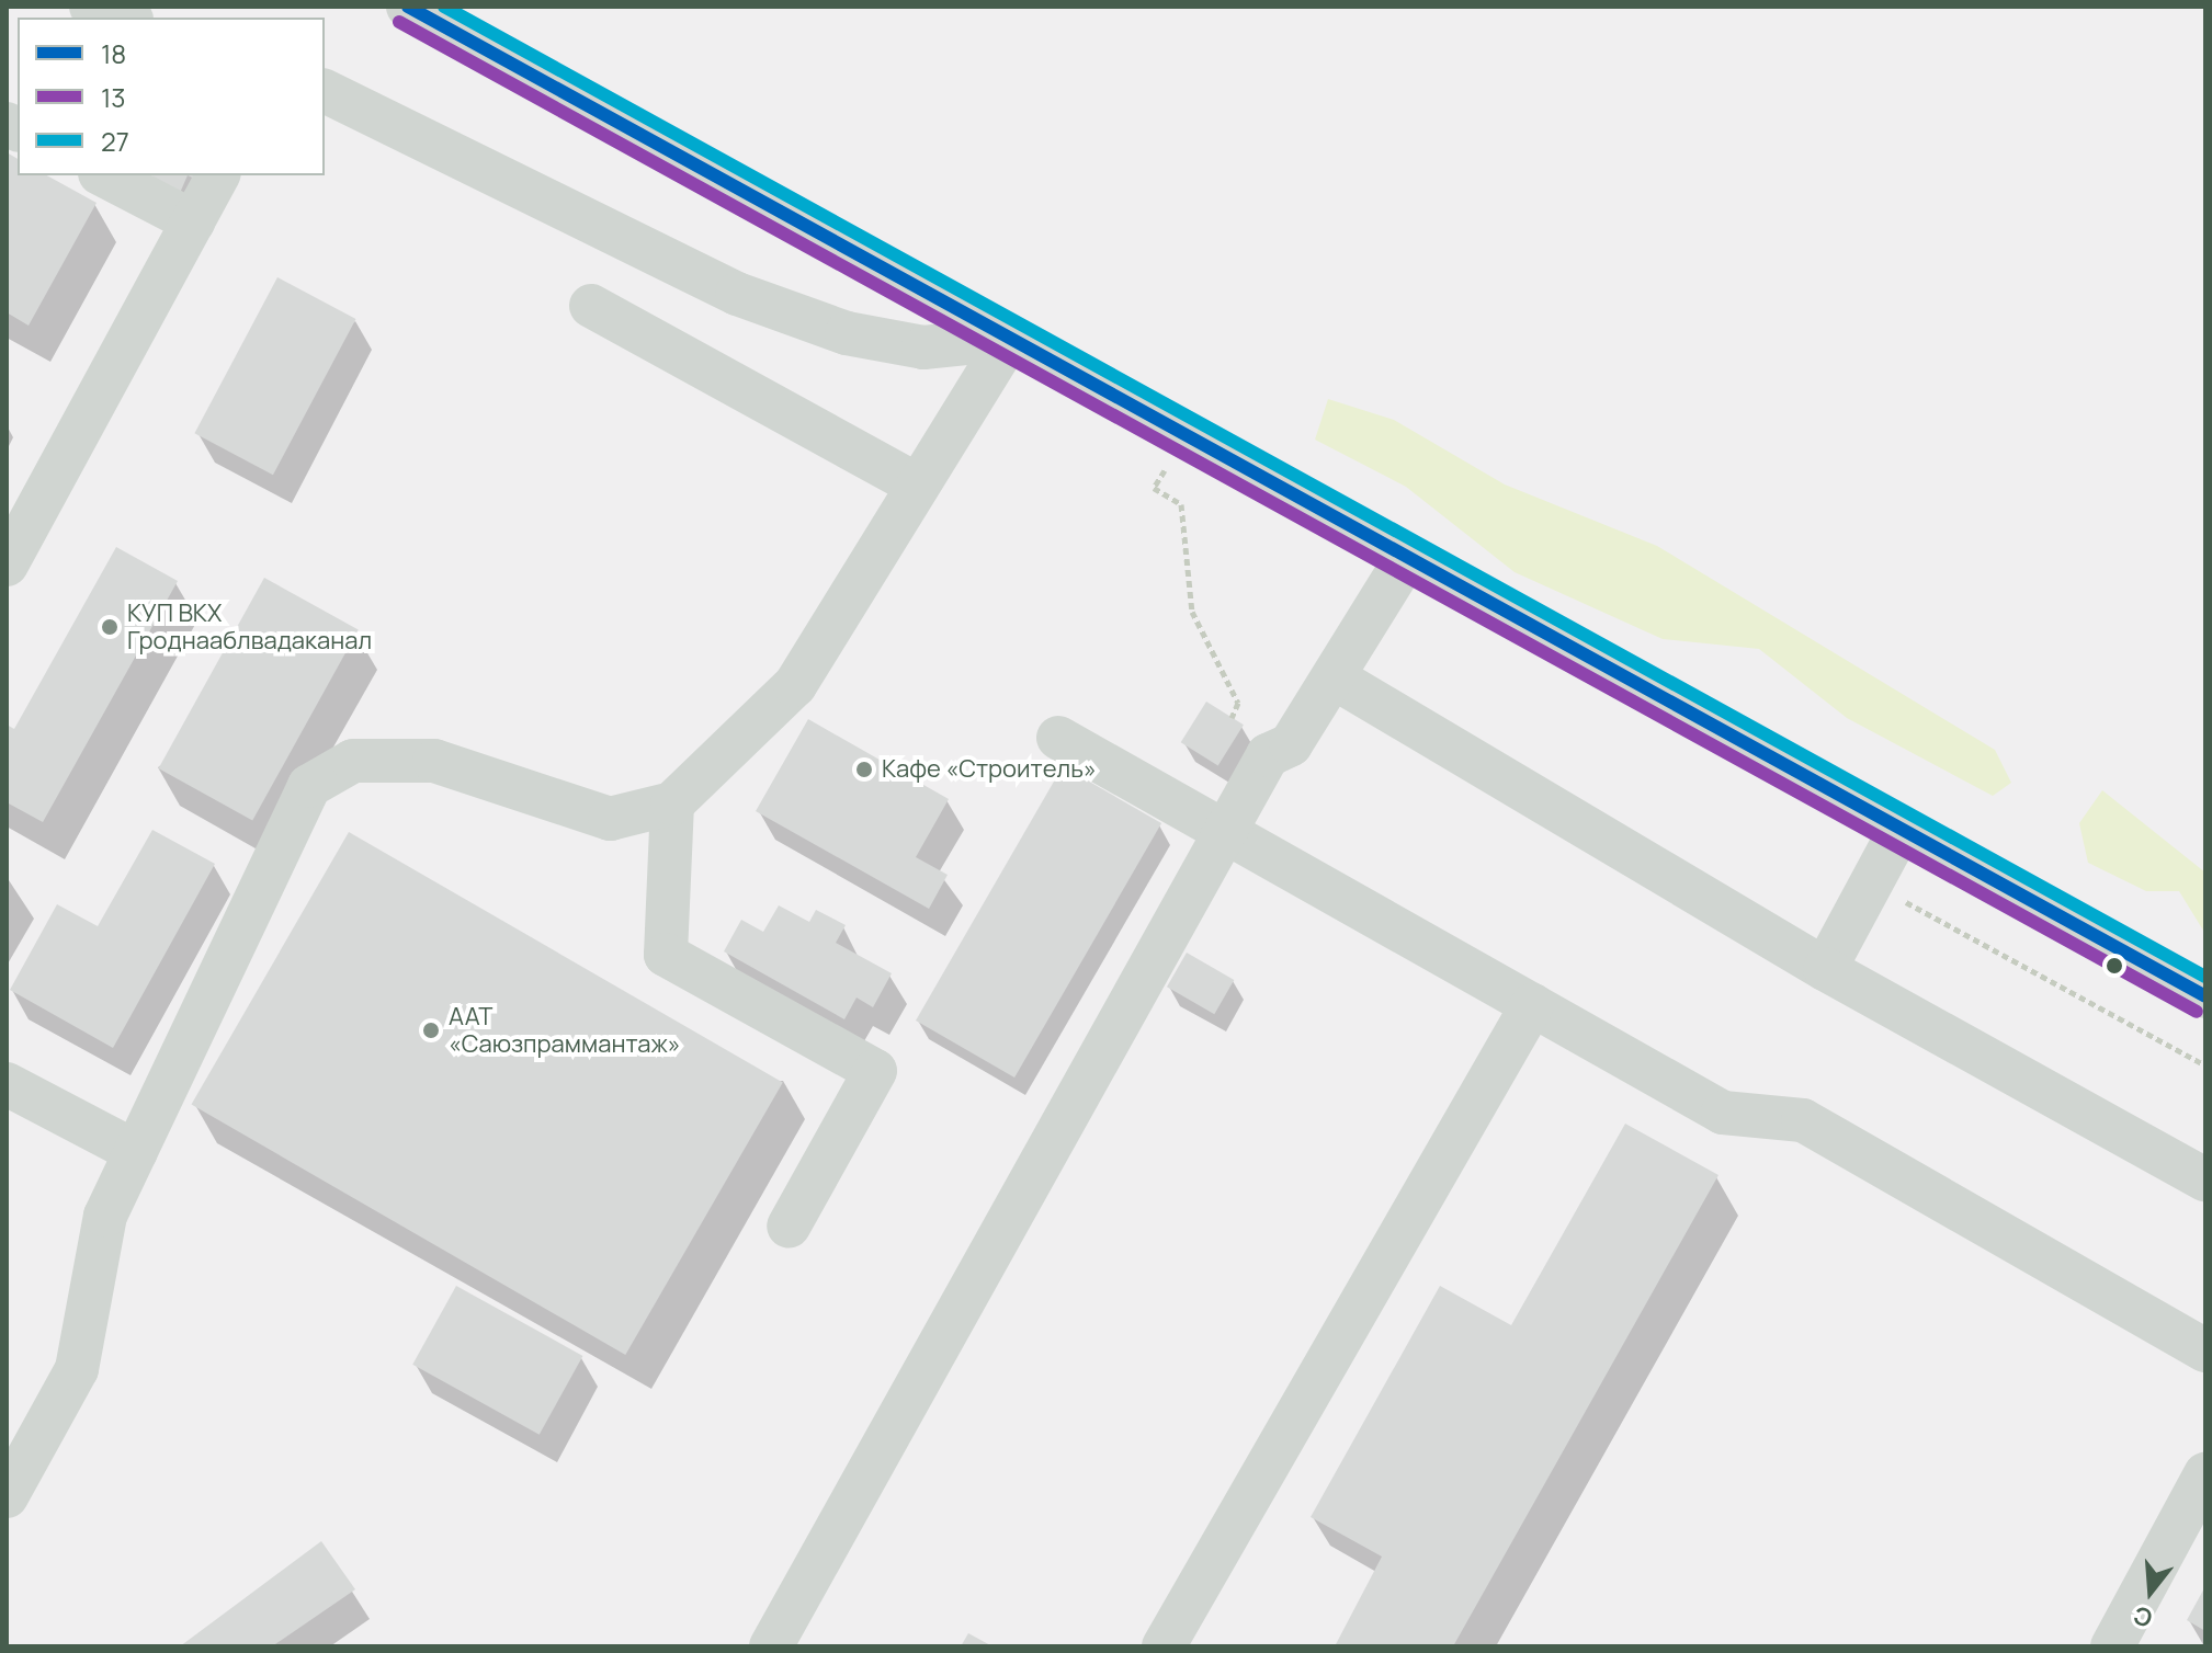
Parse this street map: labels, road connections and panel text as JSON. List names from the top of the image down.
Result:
{
  "places": ["КУП ВКХ Гроднааблвадаканал", "Кафе «Строитель»", "ААТ «Саюзпраммантаж»"],
  "lines": ["transit line 18", "transit line 27", "transit line 13"],
  "legend": ["18", "13", "27"],
  "north": "bottom"
}
